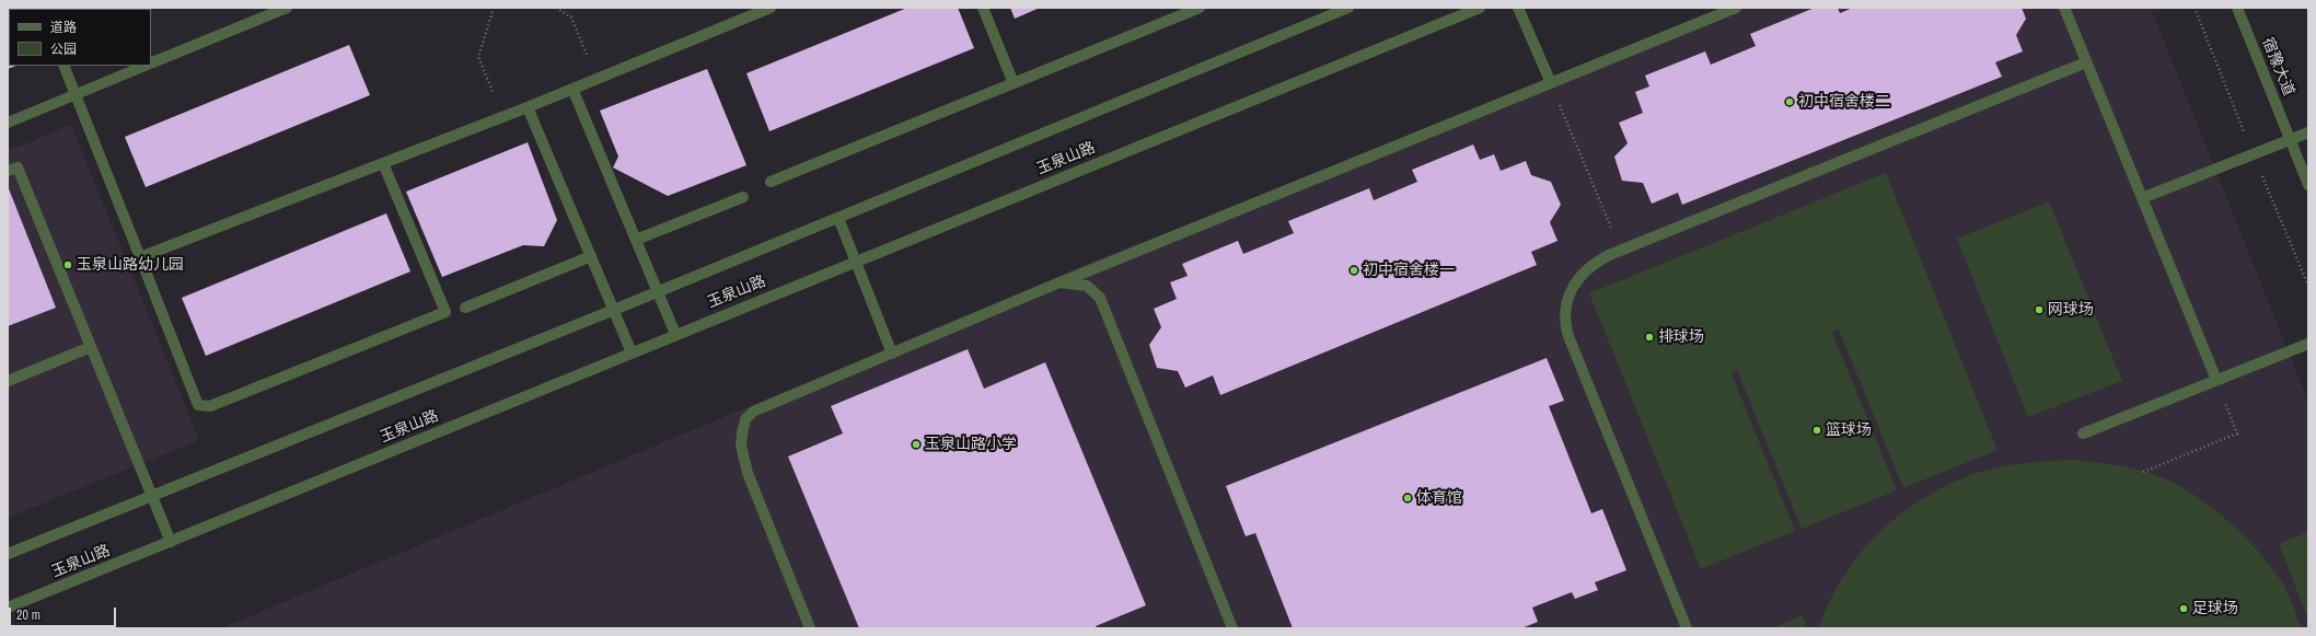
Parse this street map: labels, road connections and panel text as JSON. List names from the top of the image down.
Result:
{
  "streets": {
    "street": ["宿豫大道", "玉泉山路"]
  },
  "places": [
    "初中宿舍楼二",
    "玉泉山路幼儿园",
    "初中宿舍楼一",
    "网球场",
    "排球场",
    "篮球场",
    "玉泉山路小学",
    "体育馆",
    "足球场"
  ],
  "legend": ["道路", "公园"],
  "scale_bar": "20 m"
}
